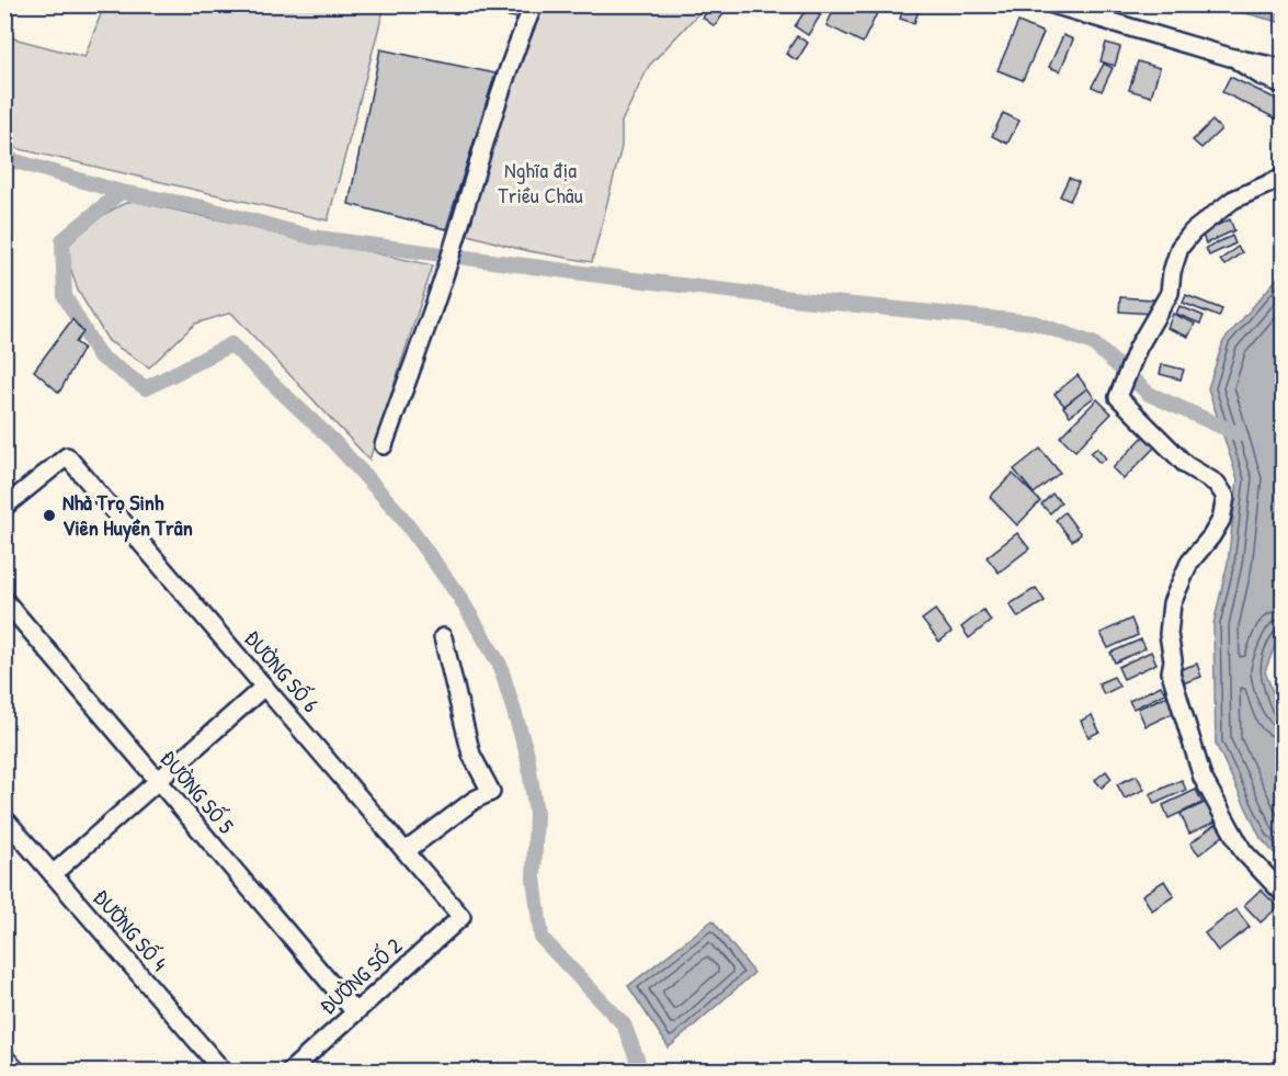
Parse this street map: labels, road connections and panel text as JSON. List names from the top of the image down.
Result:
{
  "streets": {
    "street": [
      "ĐƯỜNG SỐ 6",
      "ĐƯỜNG SỐ 5",
      "ĐƯỜNG SỐ 4",
      "ĐƯỜNG SỐ 2"
    ]
  },
  "crossings": [
    ["ĐƯỜNG SỐ 6", "ĐƯỜNG SỐ 2"],
    ["ĐƯỜNG SỐ 5", "ĐƯỜNG SỐ 2"]
  ],
  "parks": ["Nghĩa địa Triều Châu"],
  "places": ["Nhà Trọ Sinh Viên Huyền Trân"]
}
